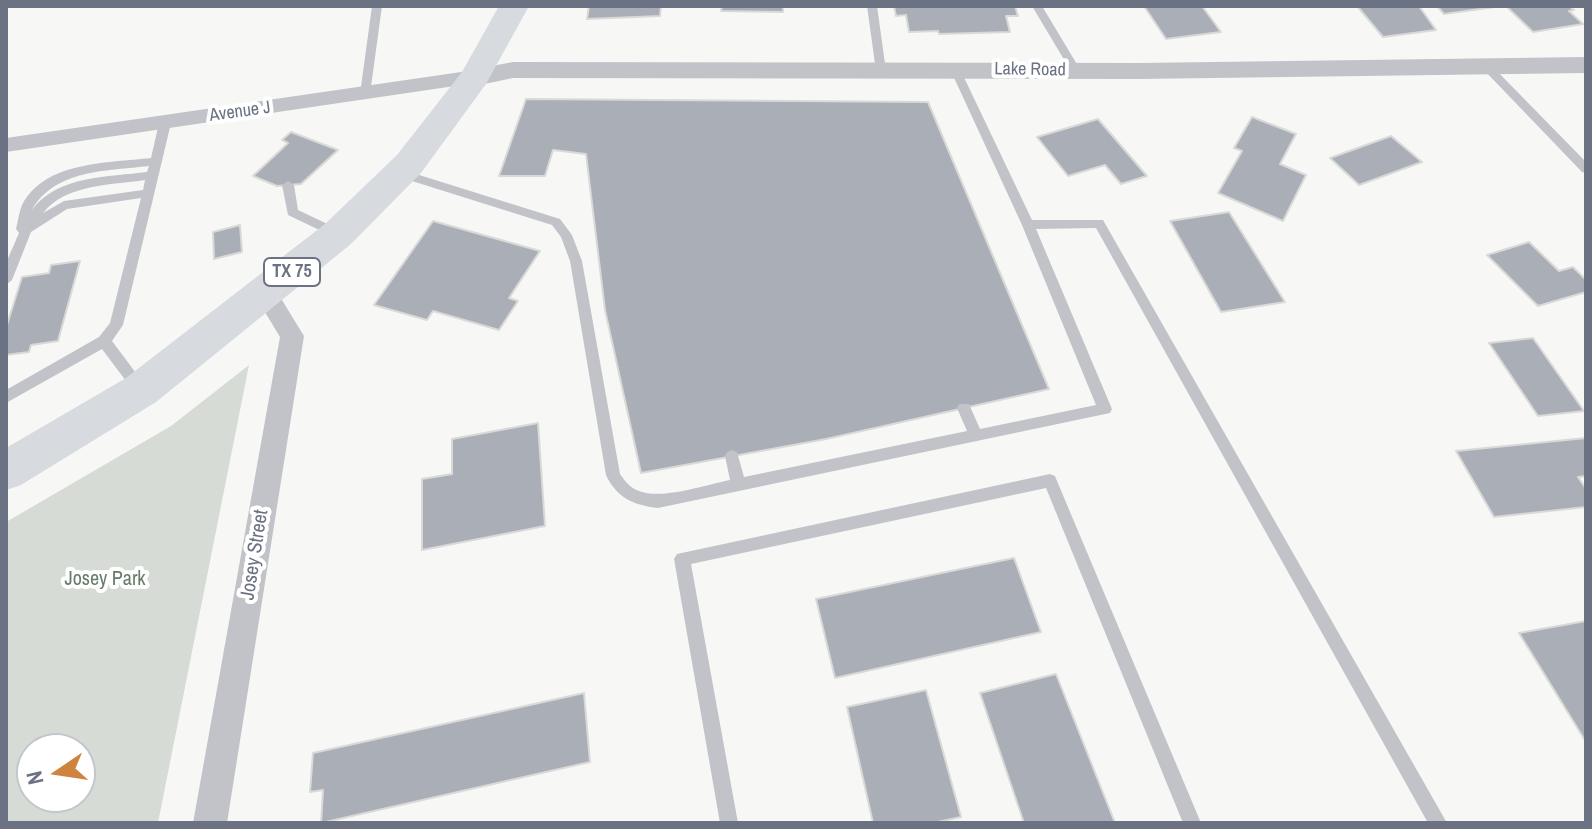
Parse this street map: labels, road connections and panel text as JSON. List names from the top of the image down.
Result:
{
  "streets": {
    "main road": ["TX 75"],
    "street": ["Lake Road", "Avenue J", "Josey Street"]
  },
  "crossings": [
    ["Lake Road", "Avenue J"],
    ["Lake Road", "TX 75"],
    ["Avenue J", "TX 75"],
    ["TX 75", "Josey Street"]
  ],
  "parks": ["Josey Park"],
  "north": "left"
}
